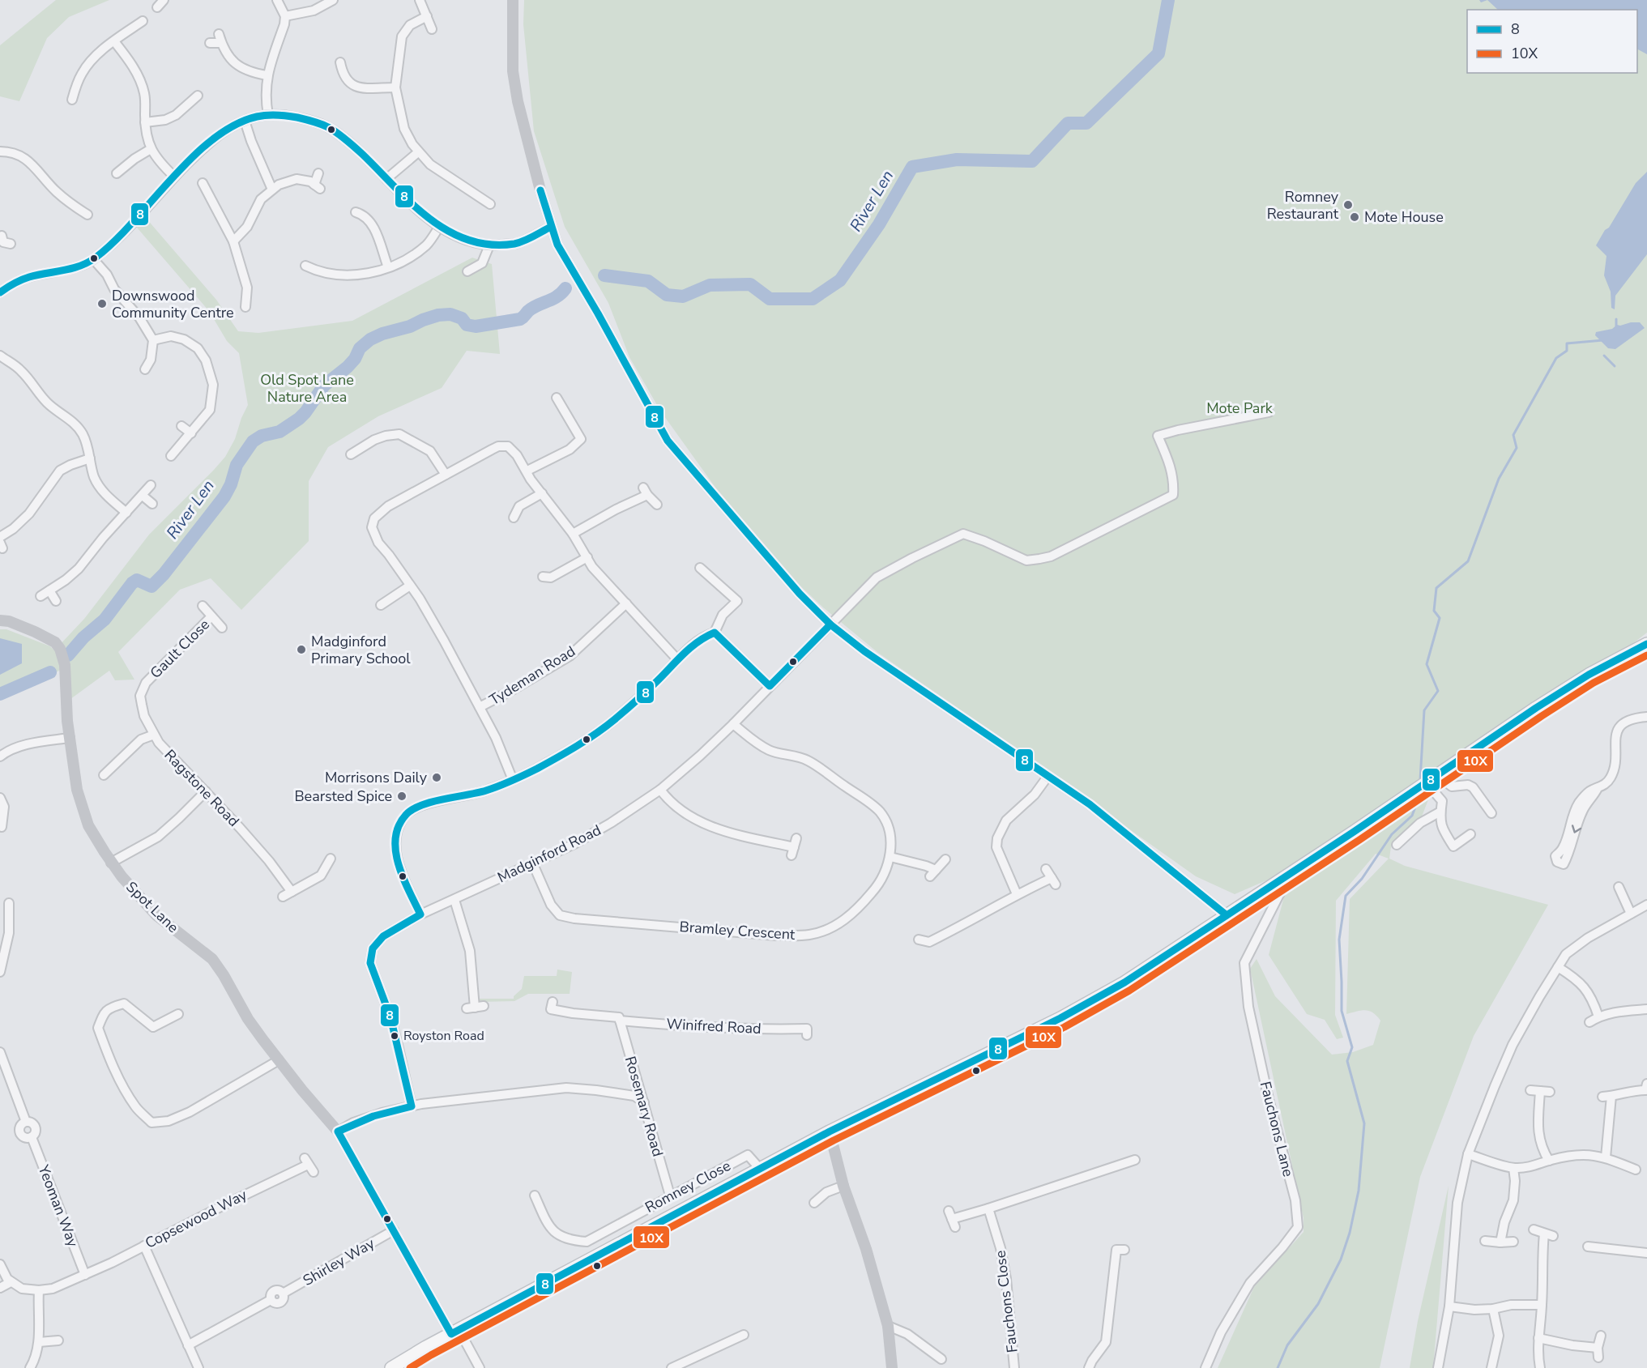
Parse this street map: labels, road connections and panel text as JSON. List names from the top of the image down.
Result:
{
  "streets": {
    "street": [
      "Gault Close",
      "Tydeman Road",
      "Ragstone Road",
      "Madginford Road",
      "Spot Lane",
      "Bramley Crescent",
      "Winifred Road",
      "Rosemary Road",
      "Fauchons Lane",
      "Romney Close",
      "Yeoman Way",
      "Copsewood Way",
      "Shirley Way",
      "Fauchons Close"
    ]
  },
  "crossings": [
    ["Gault Close", "Ragstone Road"],
    ["Madginford Road", "Bramley Crescent"],
    ["Spot Lane", "Shirley Way"],
    ["Winifred Road", "Rosemary Road"],
    ["Rosemary Road", "Romney Close"],
    ["Yeoman Way", "Copsewood Way"]
  ],
  "water": ["River Len"],
  "parks": ["Old Spot Lane Nature Area", "Mote Park"],
  "places": [
    "Romney Restaurant",
    "Mote House",
    "Downswood Community Centre",
    "Madginford Primary School",
    "Morrisons Daily",
    "Bearsted Spice",
    "Royston Road"
  ],
  "lines": ["transit line 8", "transit line 10X"],
  "legend": ["8", "10X"]
}
